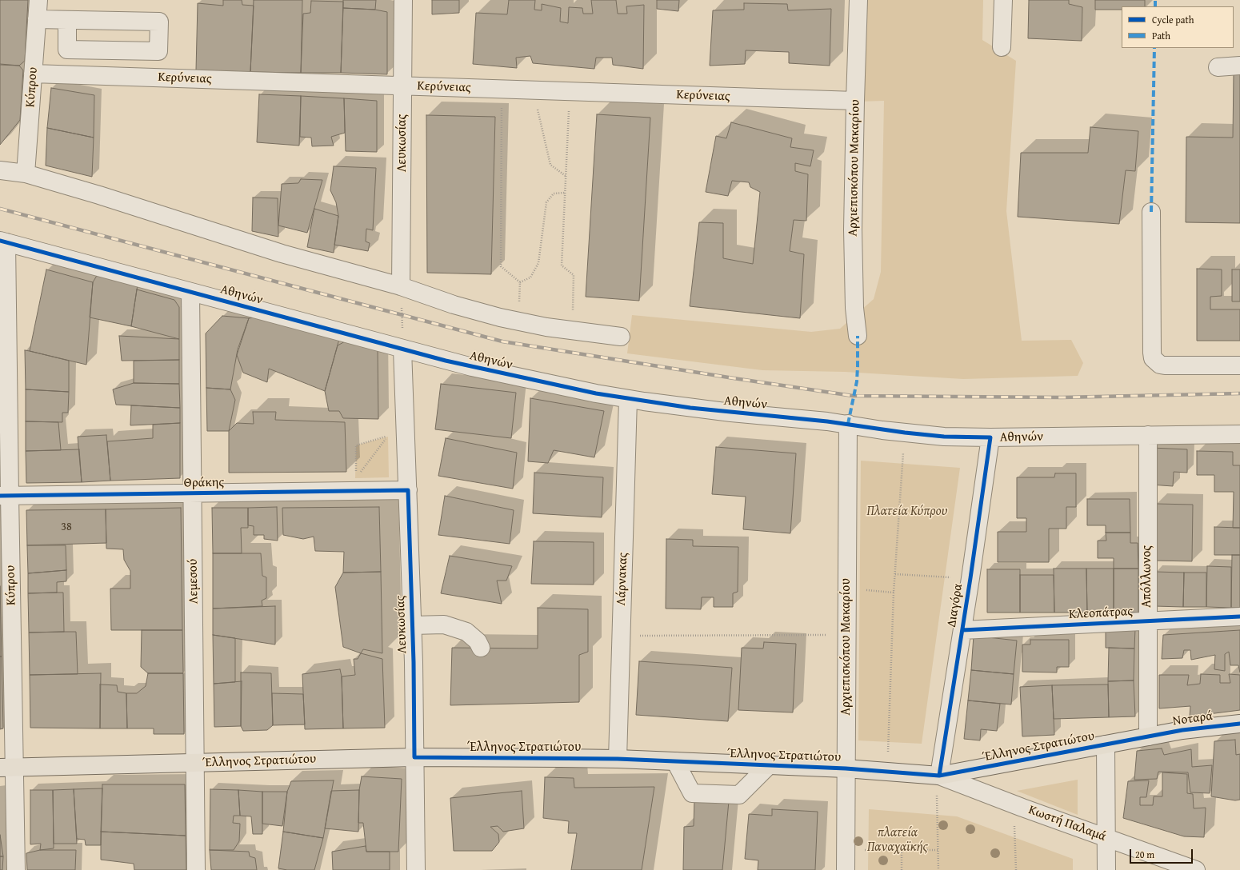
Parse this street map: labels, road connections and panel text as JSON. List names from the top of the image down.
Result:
{
  "streets": {
    "main road": ["Νοταρά", "Έλληνος Στρατιώτου"],
    "street": [
      "Κερύνειας",
      "Κύπρου",
      "Λευκωσίας",
      "Αρχιεπισκόπου Μακαρίου",
      "Αθηνών",
      "Θράκης",
      "Απόλλωνος",
      "Λάρνακας",
      "Λεμεσού",
      "Διαγόρα",
      "Κλεοπάτρας",
      "Κωστή Παλαμά"
    ]
  },
  "crossings": [
    ["Κερύνειας", "Κύπρου"],
    ["Κερύνειας", "Λευκωσίας"],
    ["Κερύνειας", "Αρχιεπισκόπου Μακαρίου"],
    ["Κύπρου", "Αθηνών"],
    ["Κύπρου", "Θράκης"],
    ["Κύπρου", "Έλληνος Στρατιώτου"],
    ["Λευκωσίας", "Αθηνών"],
    ["Λευκωσίας", "Θράκης"],
    ["Λευκωσίας", "Έλληνος Στρατιώτου"],
    ["Αρχιεπισκόπου Μακαρίου", "Αθηνών"],
    ["Αρχιεπισκόπου Μακαρίου", "Έλληνος Στρατιώτου"],
    ["Αθηνών", "Απόλλωνος"],
    ["Αθηνών", "Λάρνακας"],
    ["Αθηνών", "Λεμεσού"],
    ["Αθηνών", "Διαγόρα"],
    ["Θράκης", "Λεμεσού"],
    ["Απόλλωνος", "Κλεοπάτρας"],
    ["Απόλλωνος", "Νοταρά"],
    ["Απόλλωνος", "Έλληνος Στρατιώτου"],
    ["Λάρνακας", "Έλληνος Στρατιώτου"],
    ["Λεμεσού", "Έλληνος Στρατιώτου"],
    ["Διαγόρα", "Κλεοπάτρας"],
    ["Διαγόρα", "Έλληνος Στρατιώτου"],
    ["Διαγόρα", "Κωστή Παλαμά"],
    ["Νοταρά", "Έλληνος Στρατιώτου"],
    ["Έλληνος Στρατιώτου", "Κωστή Παλαμά"]
  ],
  "parks": ["Πλατεία Κύπρου", "πλατεία Παναχαϊκής"],
  "house_numbers": ["38"],
  "legend": ["Cycle path", "Path"],
  "scale_bar": "20 m"
}
